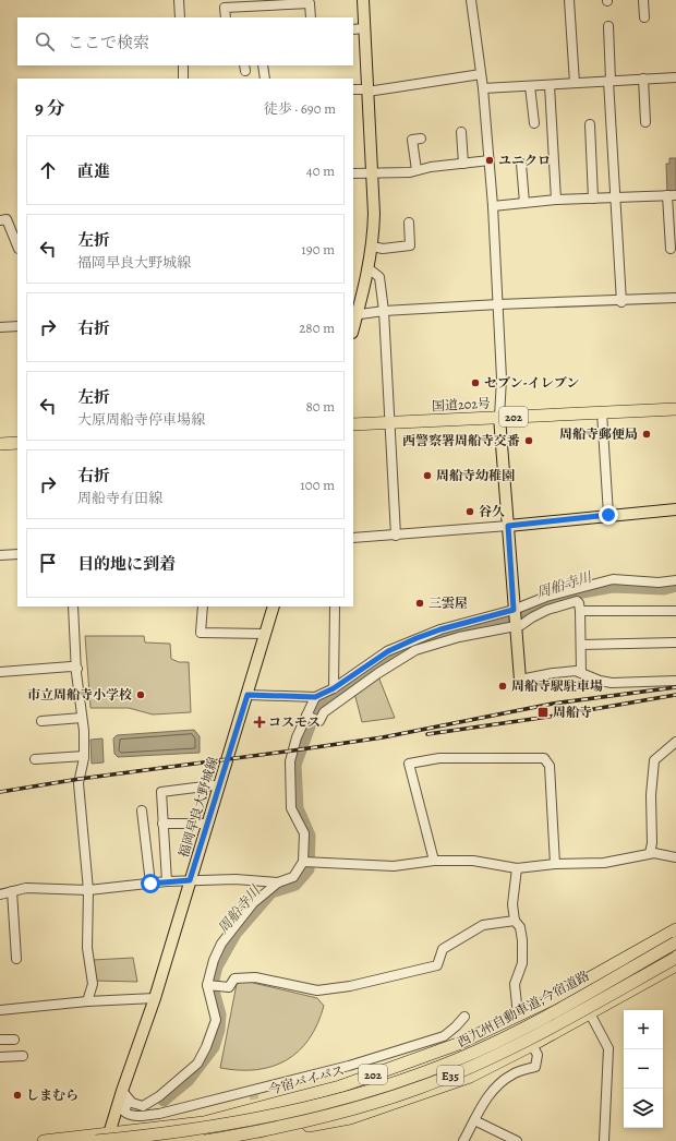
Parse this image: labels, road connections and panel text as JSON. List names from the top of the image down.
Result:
{
  "streets": {
    "highway": [
      "国道202号",
      "202",
      "西九州自動車道;今宿道路",
      "E35",
      "今宿バイパス"
    ],
    "main road": ["福岡早良大野城線"]
  },
  "crossings": [
    ["福岡早良大野城線", "今宿バイパス"]
  ],
  "water": ["周船寺川"],
  "places": {
    "other": [
      "ユニクロ",
      "セブン-イレブン",
      "周船寺郵便局",
      "西警察署周船寺交番",
      "周船寺幼稚園",
      "谷久",
      "三雲屋",
      "周船寺駅駐車場",
      "市立周船寺小学校",
      "しまむら"
    ],
    "transit": ["周船寺"],
    "health": ["コスモス"]
  },
  "page": {
    "search": "ここで検索",
    "heading": ["9 分", "徒歩 · 690 m"],
    "list": [
      ["直進", "40 m"],
      ["左折", "福岡早良大野城線", "190 m"],
      ["右折", "280 m"],
      ["左折", "大原周船寺停車場線", "80 m"],
      ["右折", "周船寺有田線", "100 m"],
      "目的地に到着"
    ],
    "map_buttons": ["+", "−"]
  }
}
